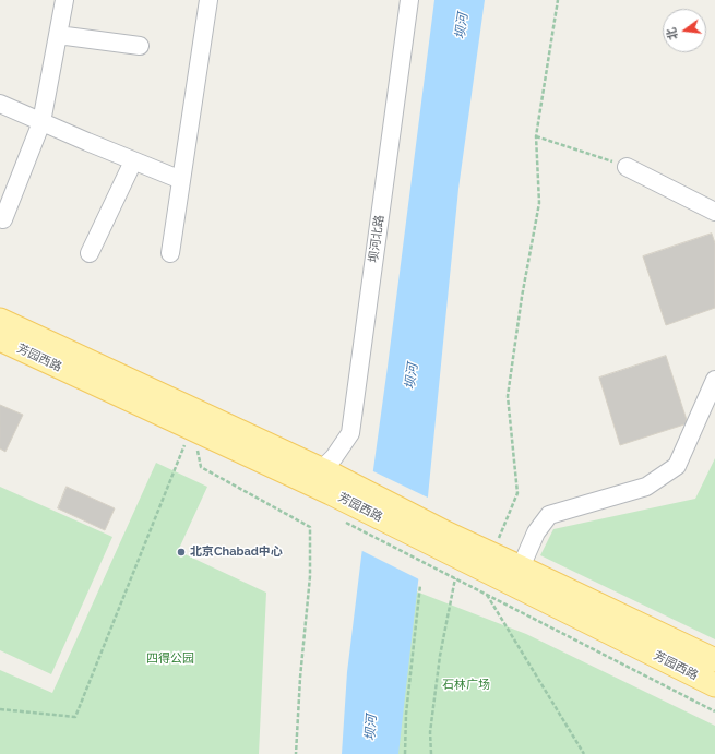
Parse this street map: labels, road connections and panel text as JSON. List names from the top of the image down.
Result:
{
  "streets": {
    "main road": ["芳园西路"],
    "street": ["坝河北路"]
  },
  "crossings": [
    ["坝河北路", "芳园西路"]
  ],
  "water": ["坝河"],
  "parks": ["四得公园", "石林广场"],
  "places": ["北京Chabad中心"],
  "north": "left"
}
